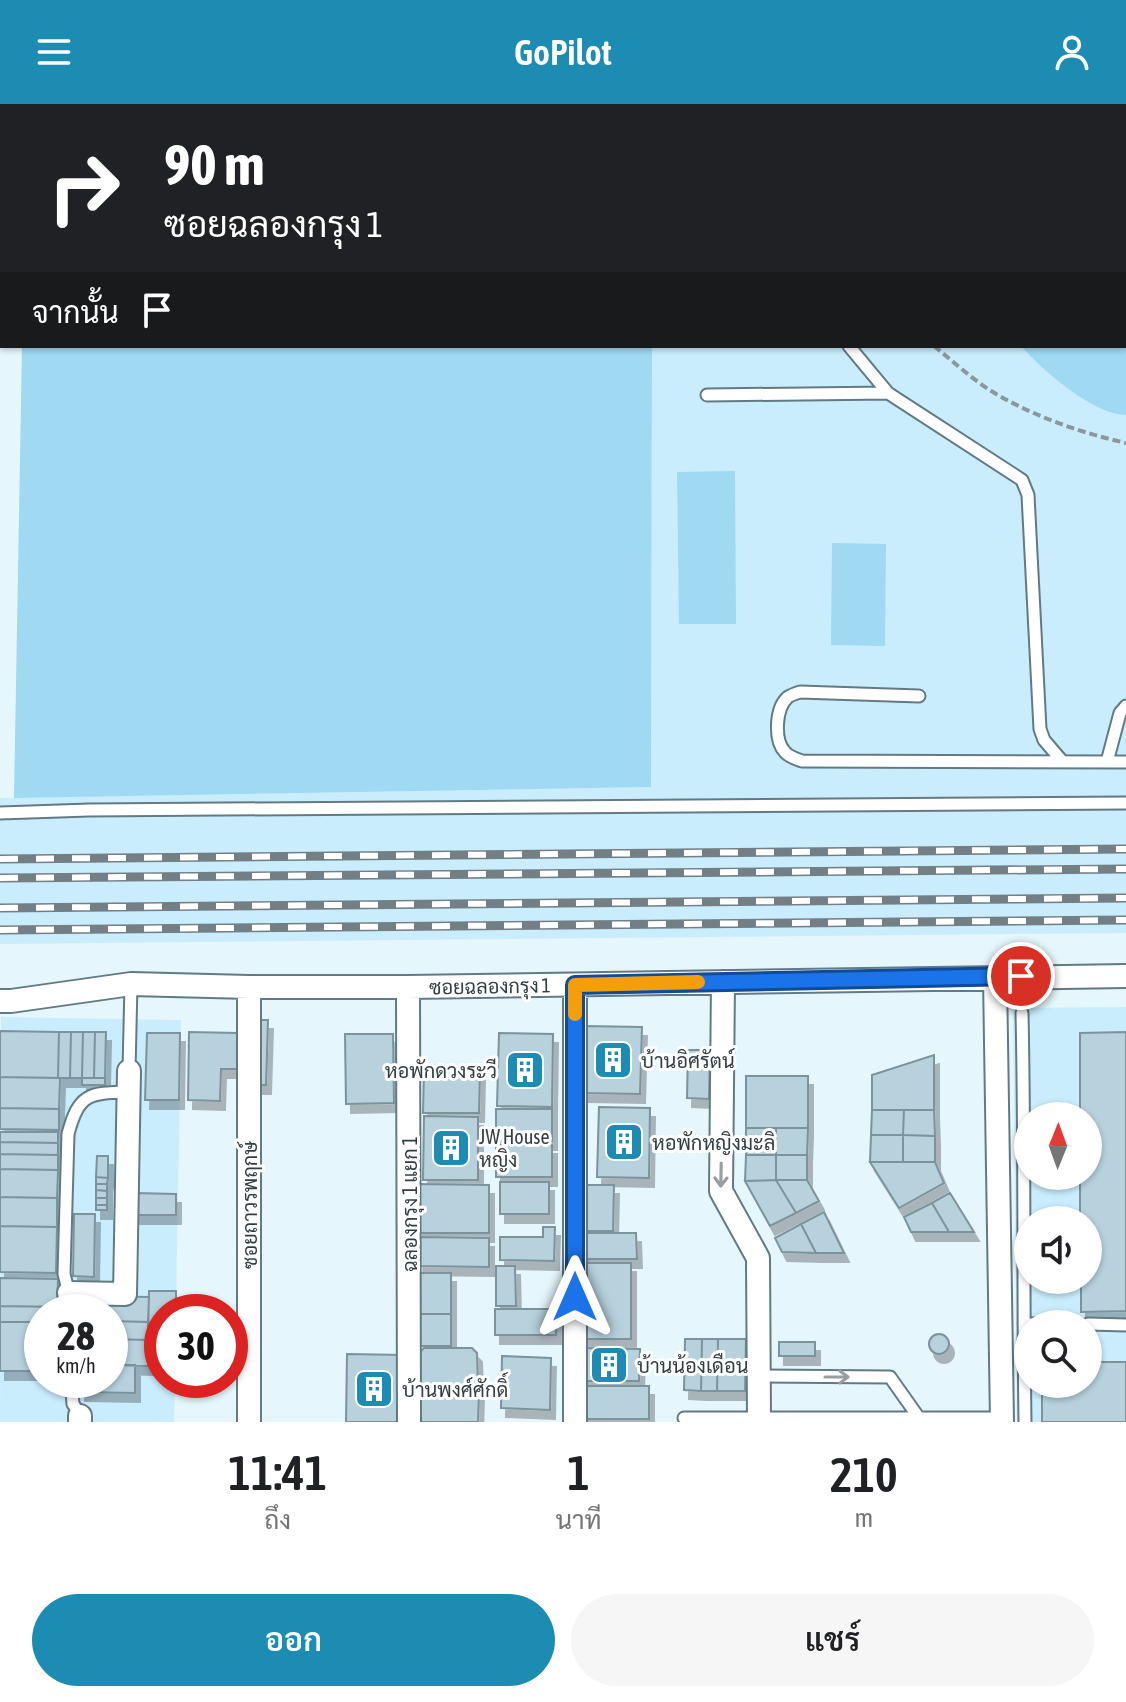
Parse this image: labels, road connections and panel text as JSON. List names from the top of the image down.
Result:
{
  "streets": {
    "street": ["ซอยฉลองกรุง 1", "ฉลองกรุง 1 แยก 1", "ซอยถาวรพฤกษ์"]
  },
  "crossings": [
    ["ซอยฉลองกรุง 1", "ฉลองกรุง 1 แยก 1"],
    ["ซอยฉลองกรุง 1", "ซอยถาวรพฤกษ์"]
  ],
  "places": {
    "building": [
      "บ้านอิศรัตน์",
      "หอพักดวงระวี",
      "หอพักหญิงมะลิ",
      "JW House หญิง",
      "บ้านน้องเดือน",
      "บ้านพงศ์ศักดิ์"
    ]
  },
  "north": "top",
  "page": {
    "header": "GoPilot",
    "turn": ["90 m", "ซอยฉลองกรุง 1"],
    "then": "จากนั้น",
    "speed": "28 km/h",
    "limit": "30",
    "eta": [
      "11:41",
      "ถึง",
      "1",
      "นาที",
      "210",
      "m"
    ],
    "buttons": ["ออก", "แชร์"]
  }
}
